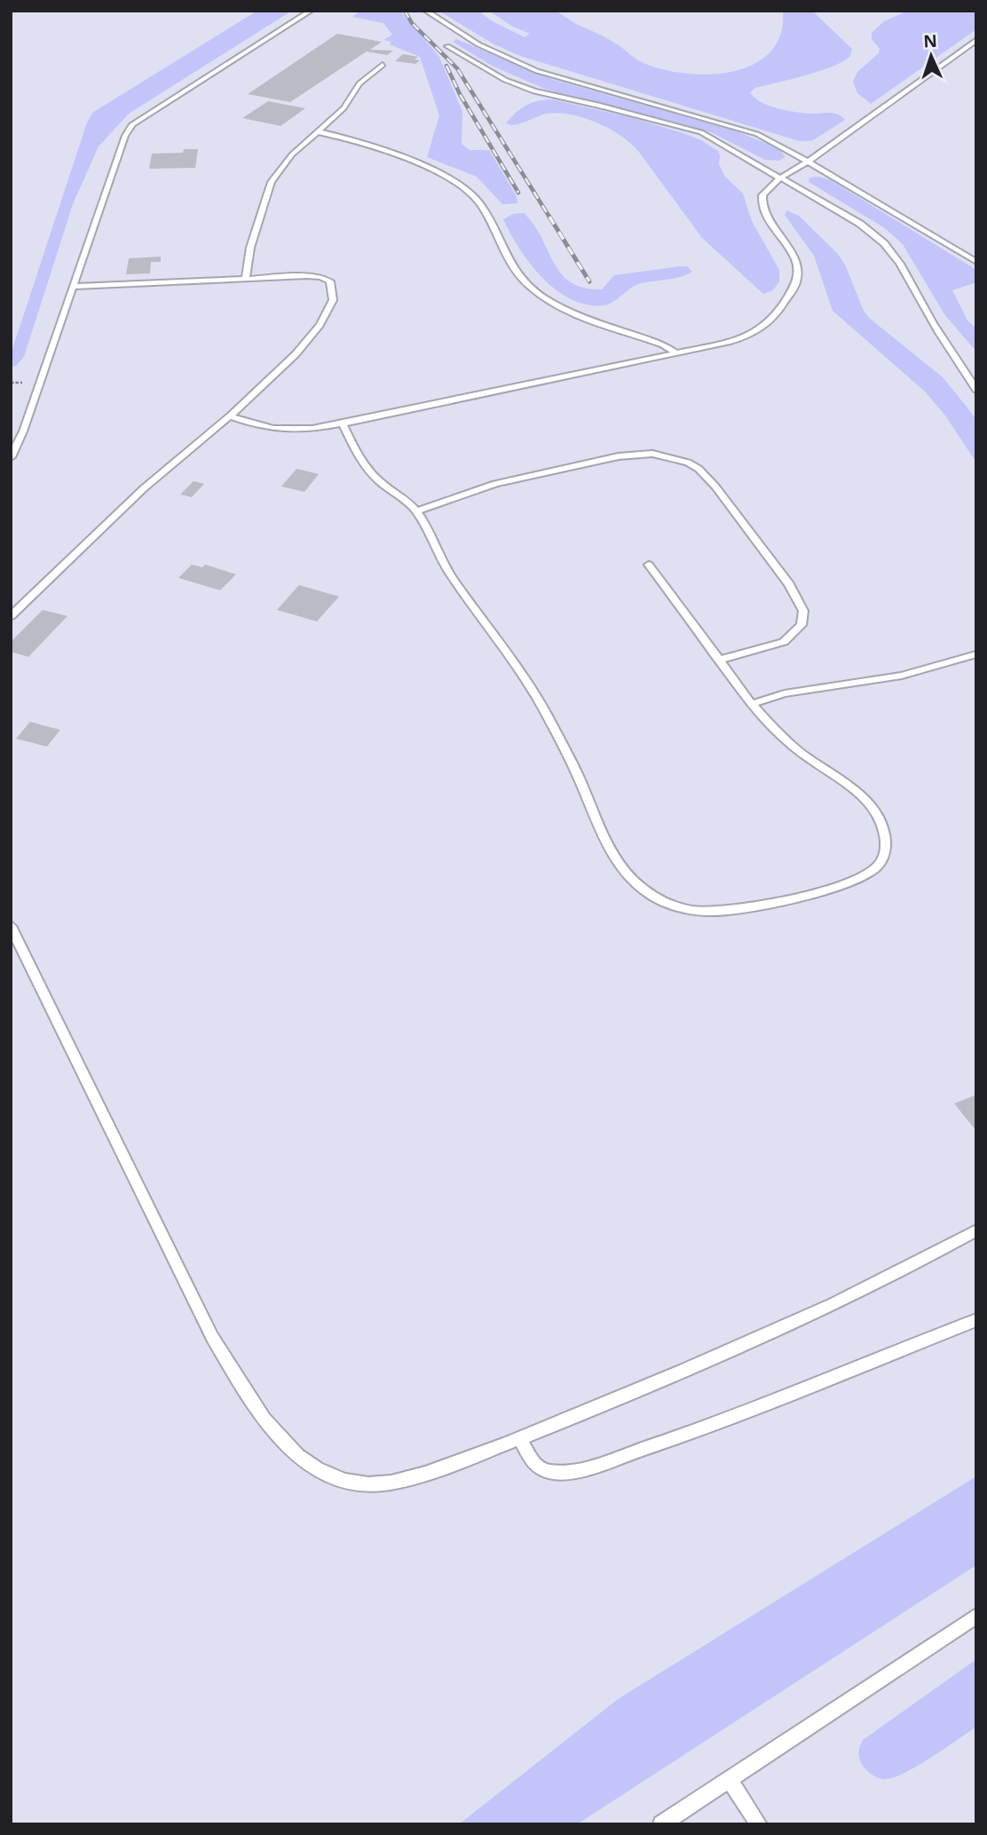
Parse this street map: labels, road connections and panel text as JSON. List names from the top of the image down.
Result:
{
  "north": "top"
}
